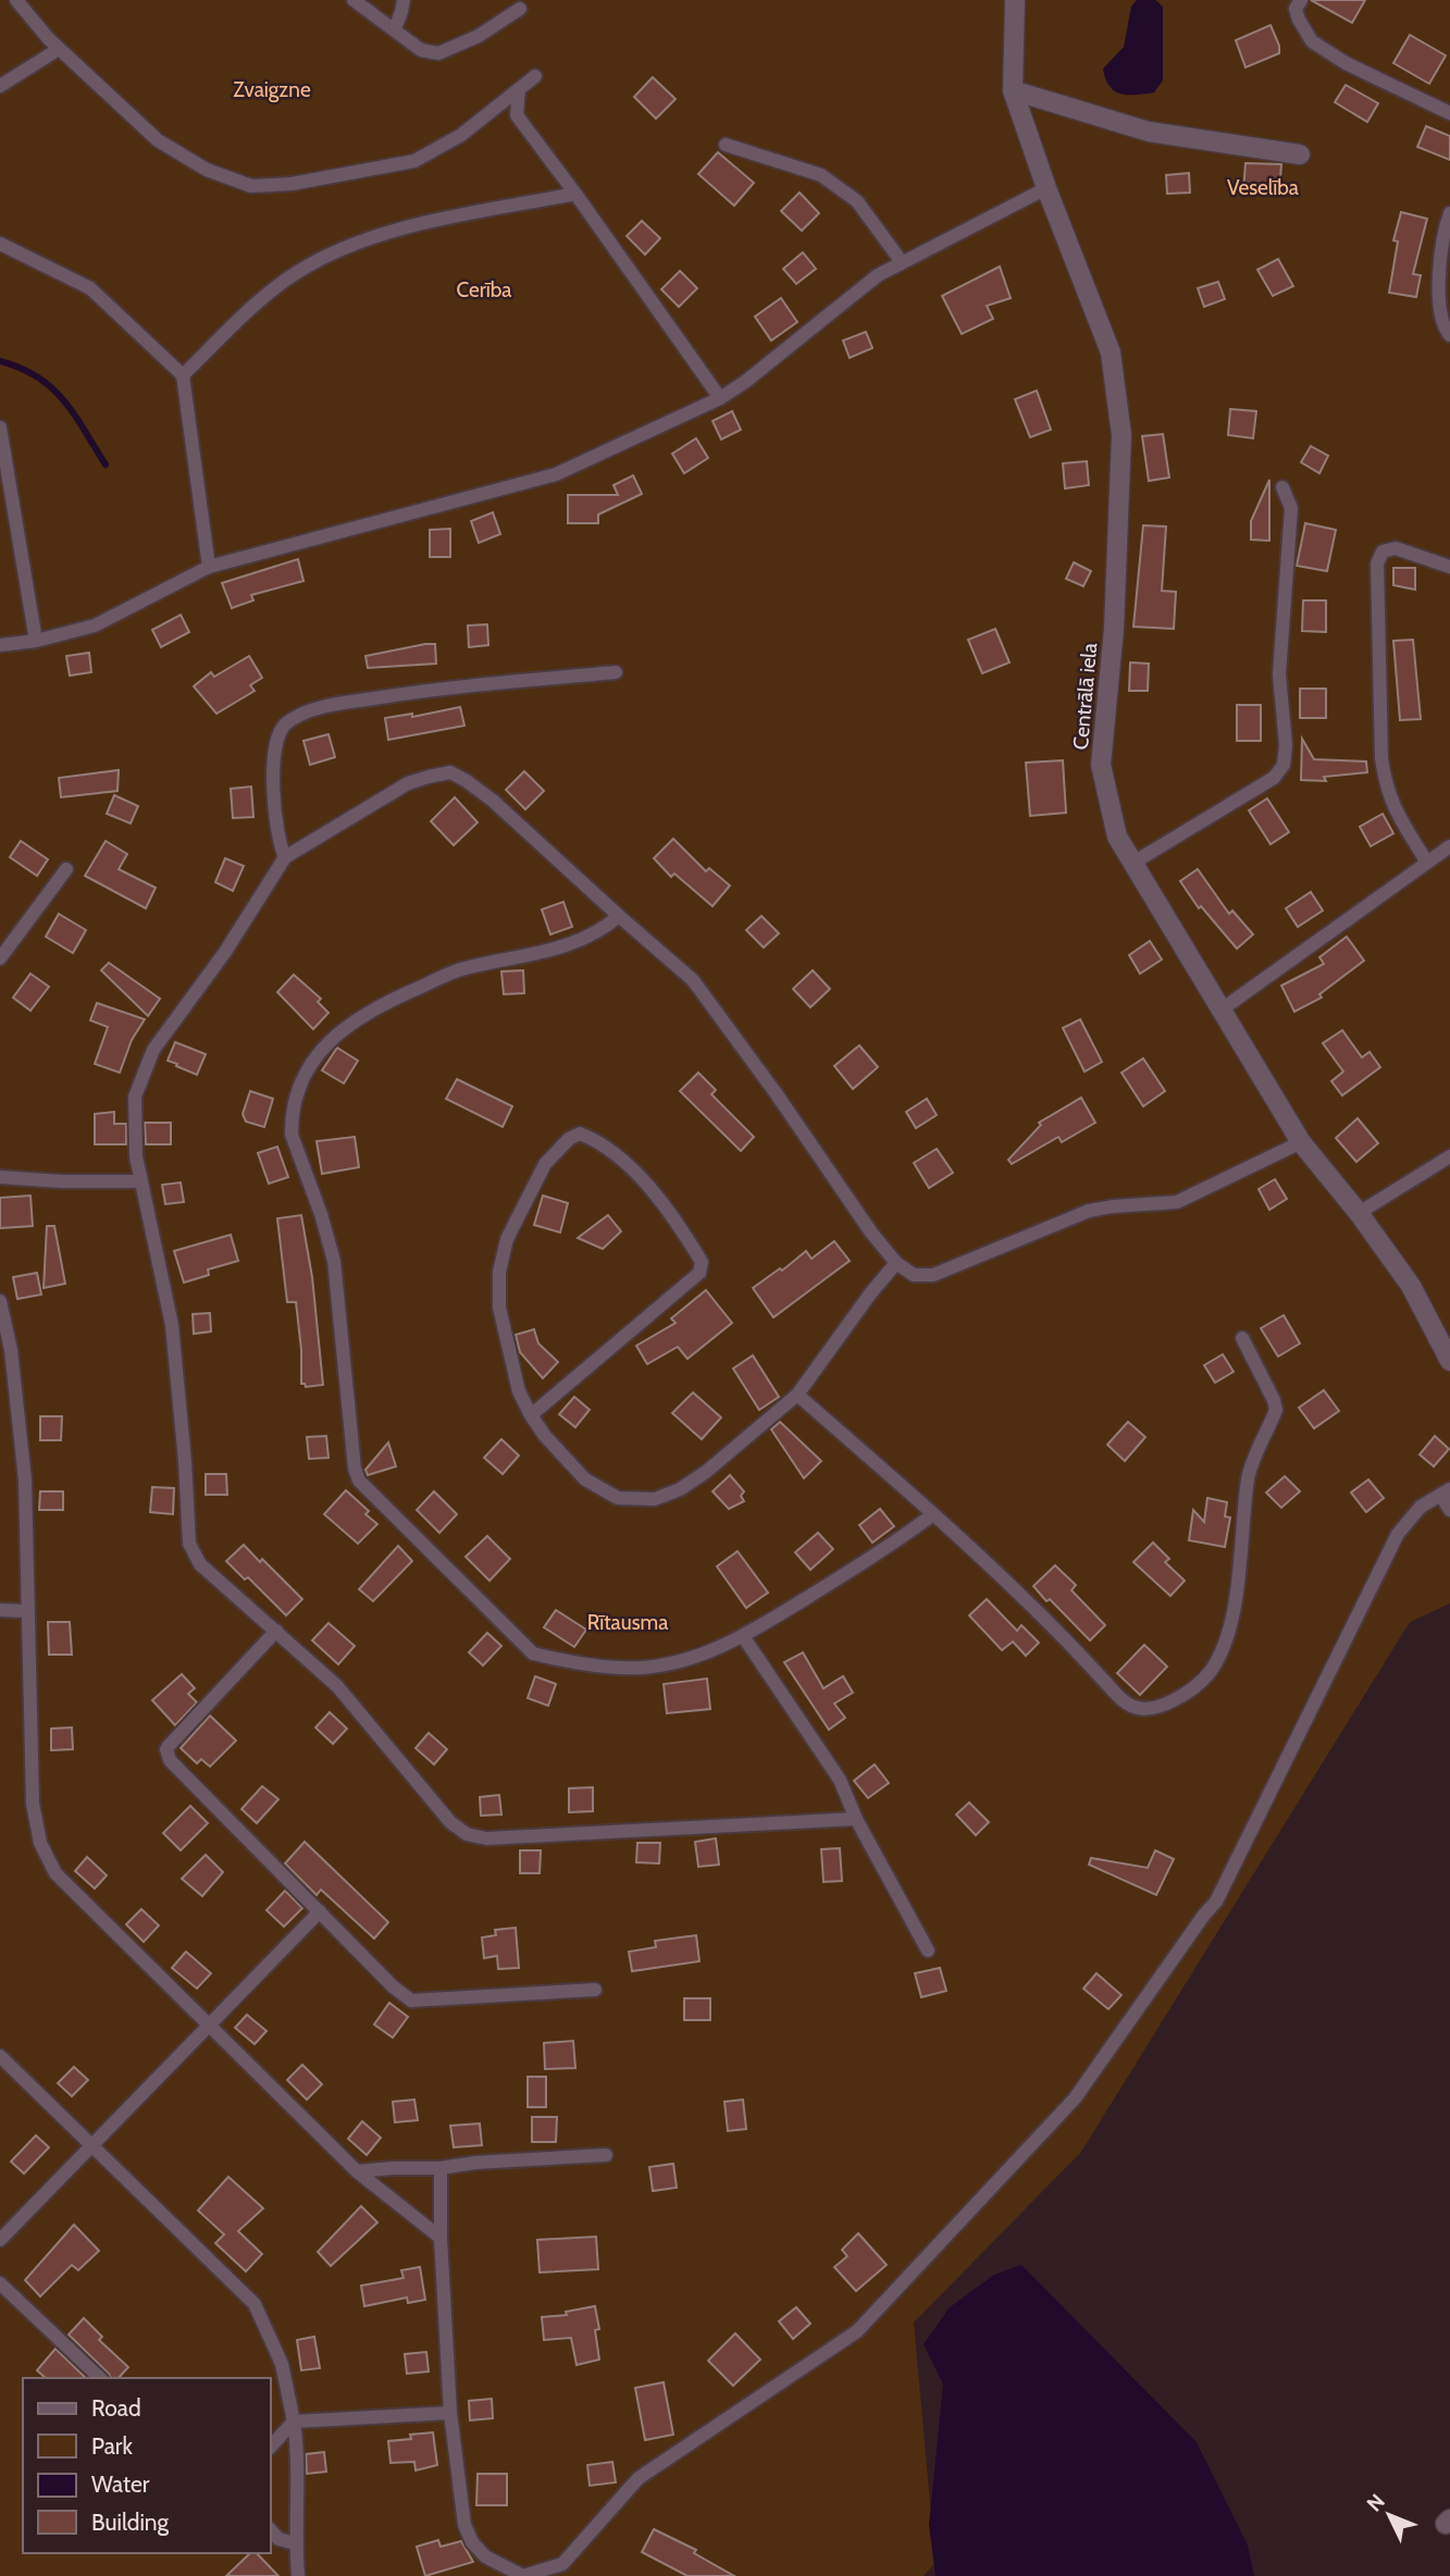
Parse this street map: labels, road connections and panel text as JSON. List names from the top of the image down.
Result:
{
  "streets": {
    "street": ["Centrālā iela"]
  },
  "parks": [
    "Zvaigzne",
    "Veselība",
    "Cerība",
    "Rītausma"
  ],
  "legend": [
    "Road",
    "Park",
    "Water",
    "Building"
  ],
  "north": "top left"
}
